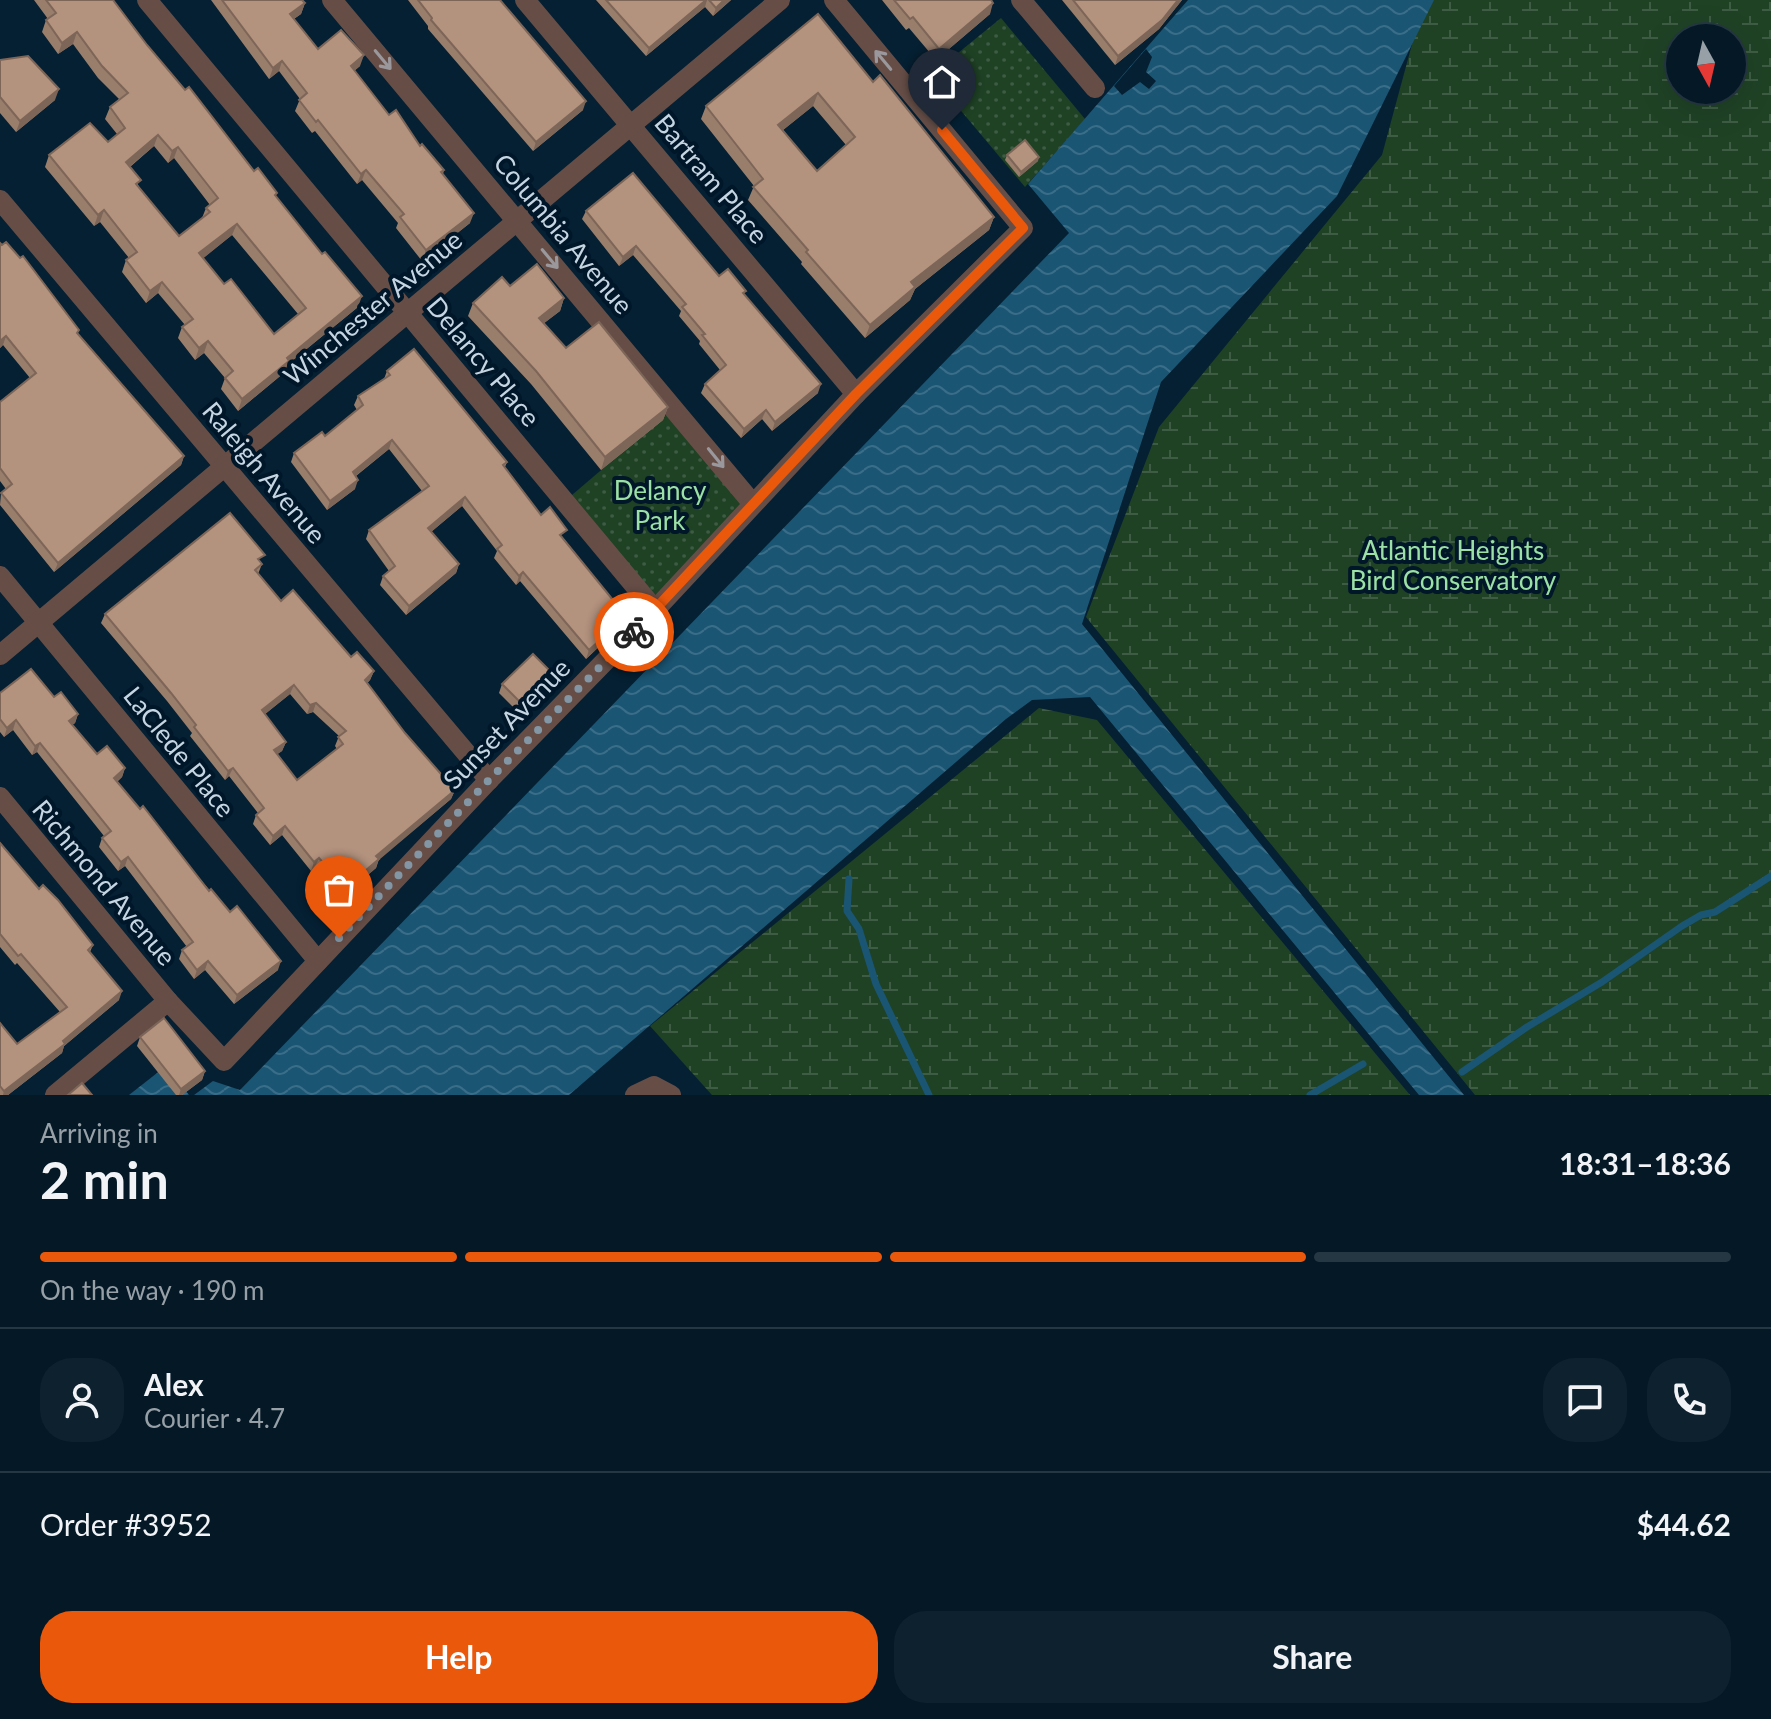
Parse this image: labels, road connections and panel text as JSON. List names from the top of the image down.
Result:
{
  "streets": {
    "street": [
      "Bartram Place",
      "Columbia Avenue",
      "Winchester Avenue",
      "Delancy Place",
      "Raleigh Avenue",
      "Sunset Avenue",
      "LaClede Place",
      "Richmond Avenue"
    ]
  },
  "crossings": [
    ["Bartram Place", "Winchester Avenue"],
    ["Bartram Place", "Sunset Avenue"],
    ["Columbia Avenue", "Winchester Avenue"],
    ["Columbia Avenue", "Sunset Avenue"],
    ["Winchester Avenue", "Delancy Place"],
    ["Winchester Avenue", "Raleigh Avenue"],
    ["Winchester Avenue", "LaClede Place"],
    ["Delancy Place", "Sunset Avenue"],
    ["Raleigh Avenue", "Sunset Avenue"],
    ["Sunset Avenue", "LaClede Place"],
    ["Sunset Avenue", "Richmond Avenue"]
  ],
  "one_way": ["Columbia Avenue"],
  "parks": ["Delancy Park", "Atlantic Heights Bird Conservatory"],
  "north": "bottom",
  "page": {
    "heading": ["2 min", "Arriving in", "18:31–18:36"],
    "panel": [
      "Alex",
      "Courier · 4.7",
      "Order #3952",
      "$44.62"
    ],
    "bar": "On the way · 190 m",
    "buttons": ["Help", "Share"]
  }
}
